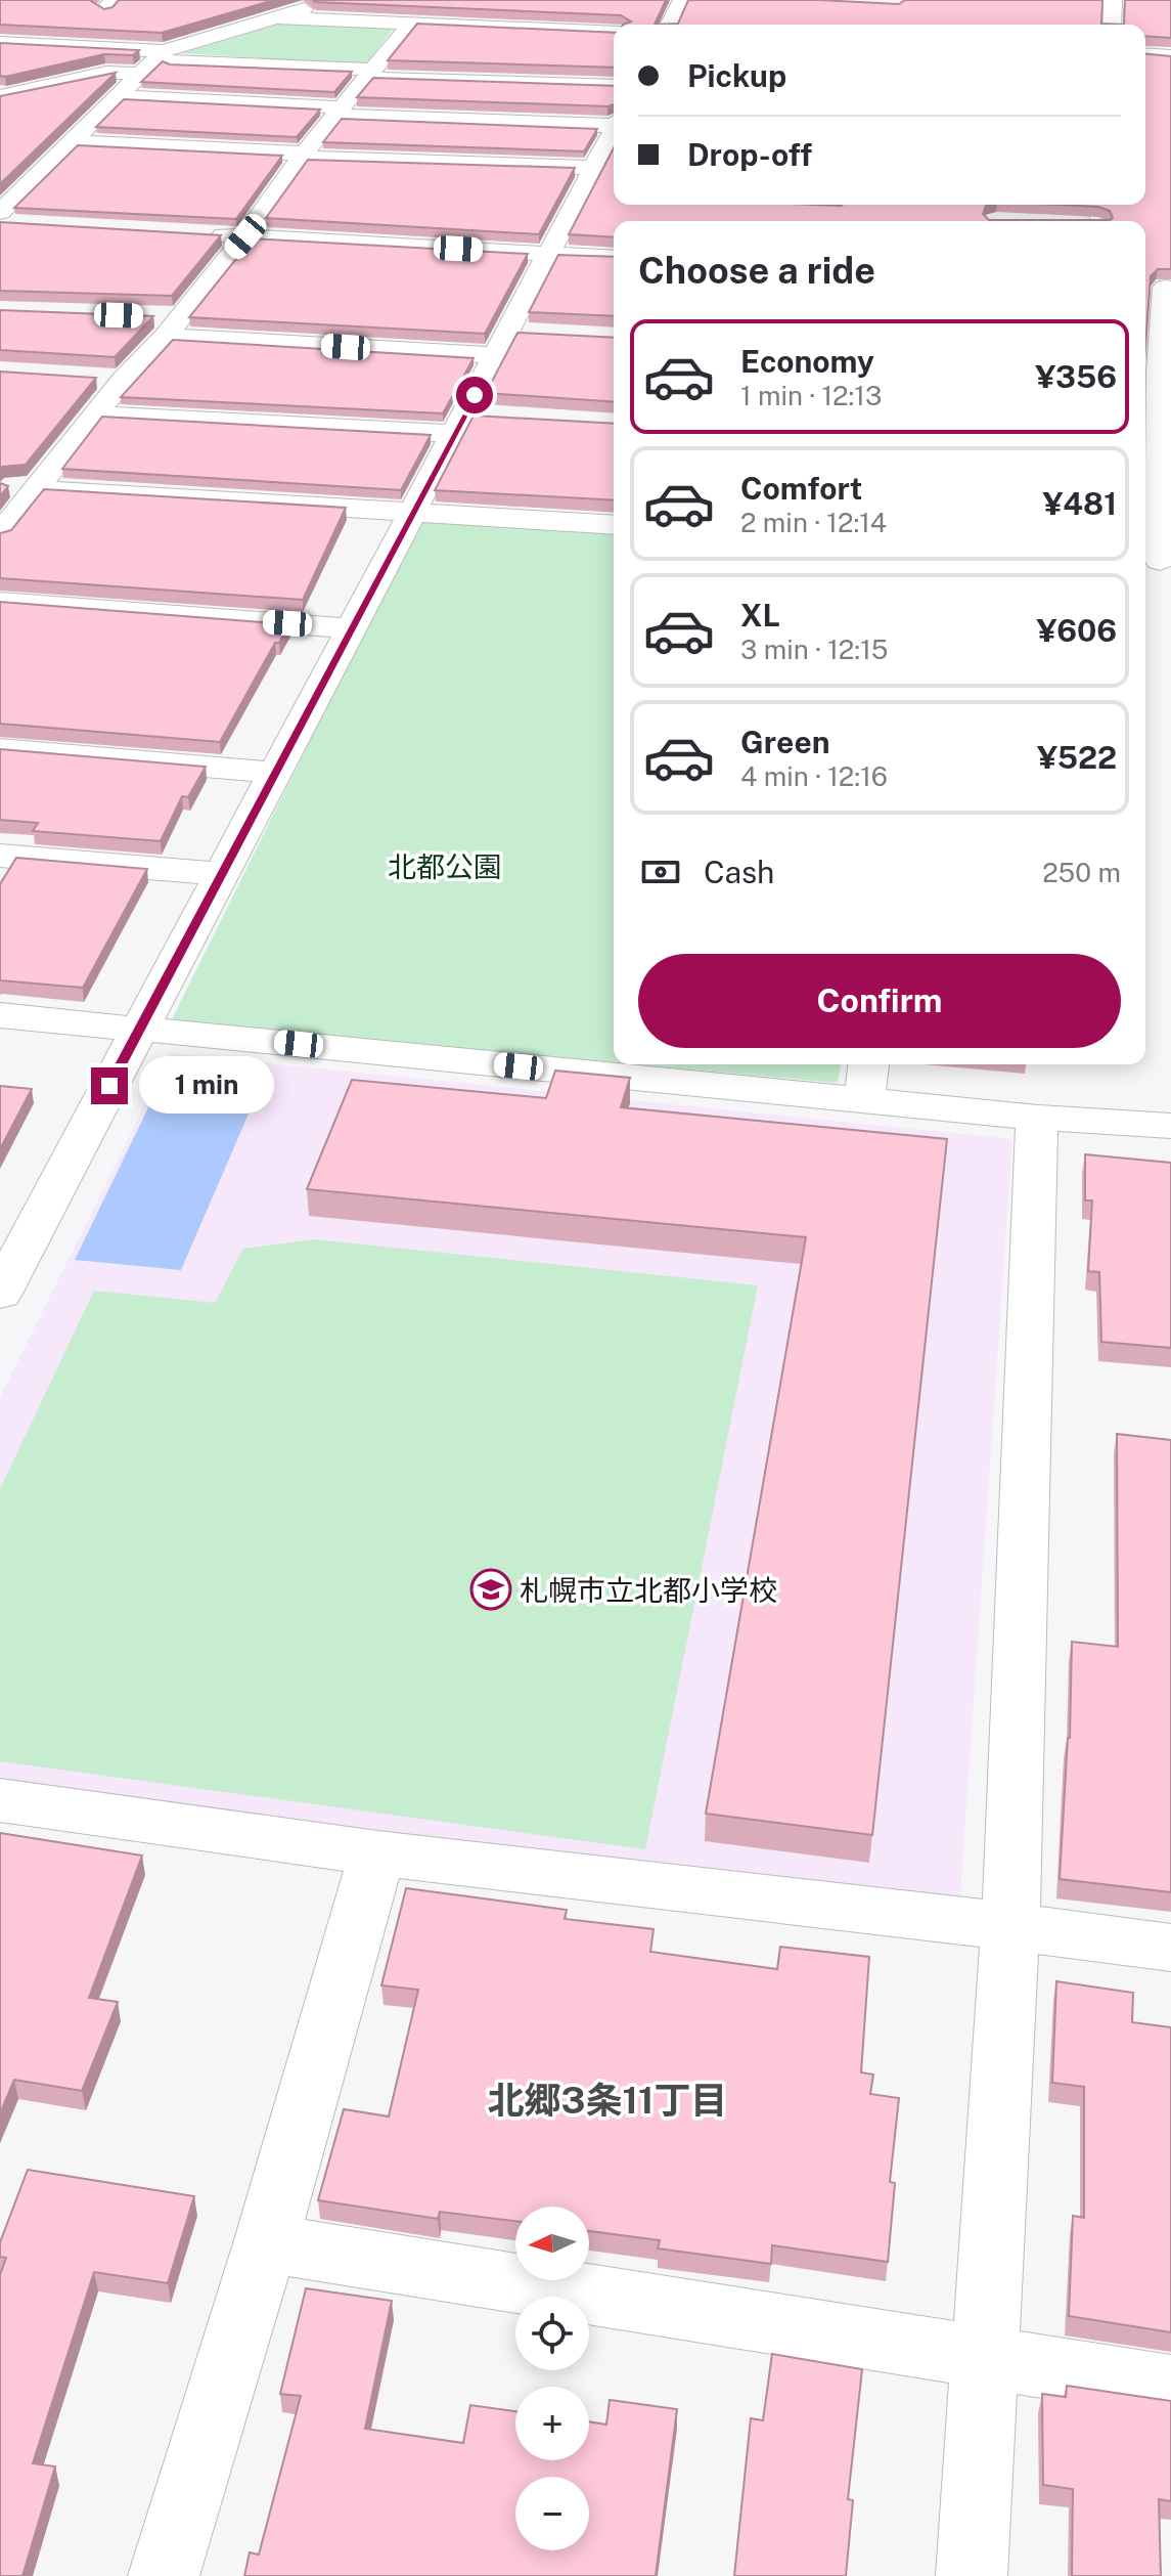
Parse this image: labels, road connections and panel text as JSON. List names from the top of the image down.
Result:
{
  "districts": ["北郷3条11丁目"],
  "parks": ["北都公園"],
  "places": {
    "school or university": ["札幌市立北都小学校"]
  },
  "north": "left",
  "page": {
    "banner": ["Pickup", "Drop-off"],
    "heading": "Choose a ride",
    "list": [
      {
        "name": "Economy",
        "note": "1 min · 12:13",
        "value": "¥356"
      },
      {
        "name": "Comfort",
        "note": "2 min · 12:14",
        "value": "¥481"
      },
      {
        "name": "XL",
        "note": "3 min · 12:15",
        "value": "¥606"
      },
      {
        "name": "Green",
        "note": "4 min · 12:16",
        "value": "¥522"
      }
    ],
    "pay": ["Cash", "250 m"],
    "buttons": "Confirm",
    "bubble": "1 min",
    "map_buttons": ["+", "−"]
  }
}
